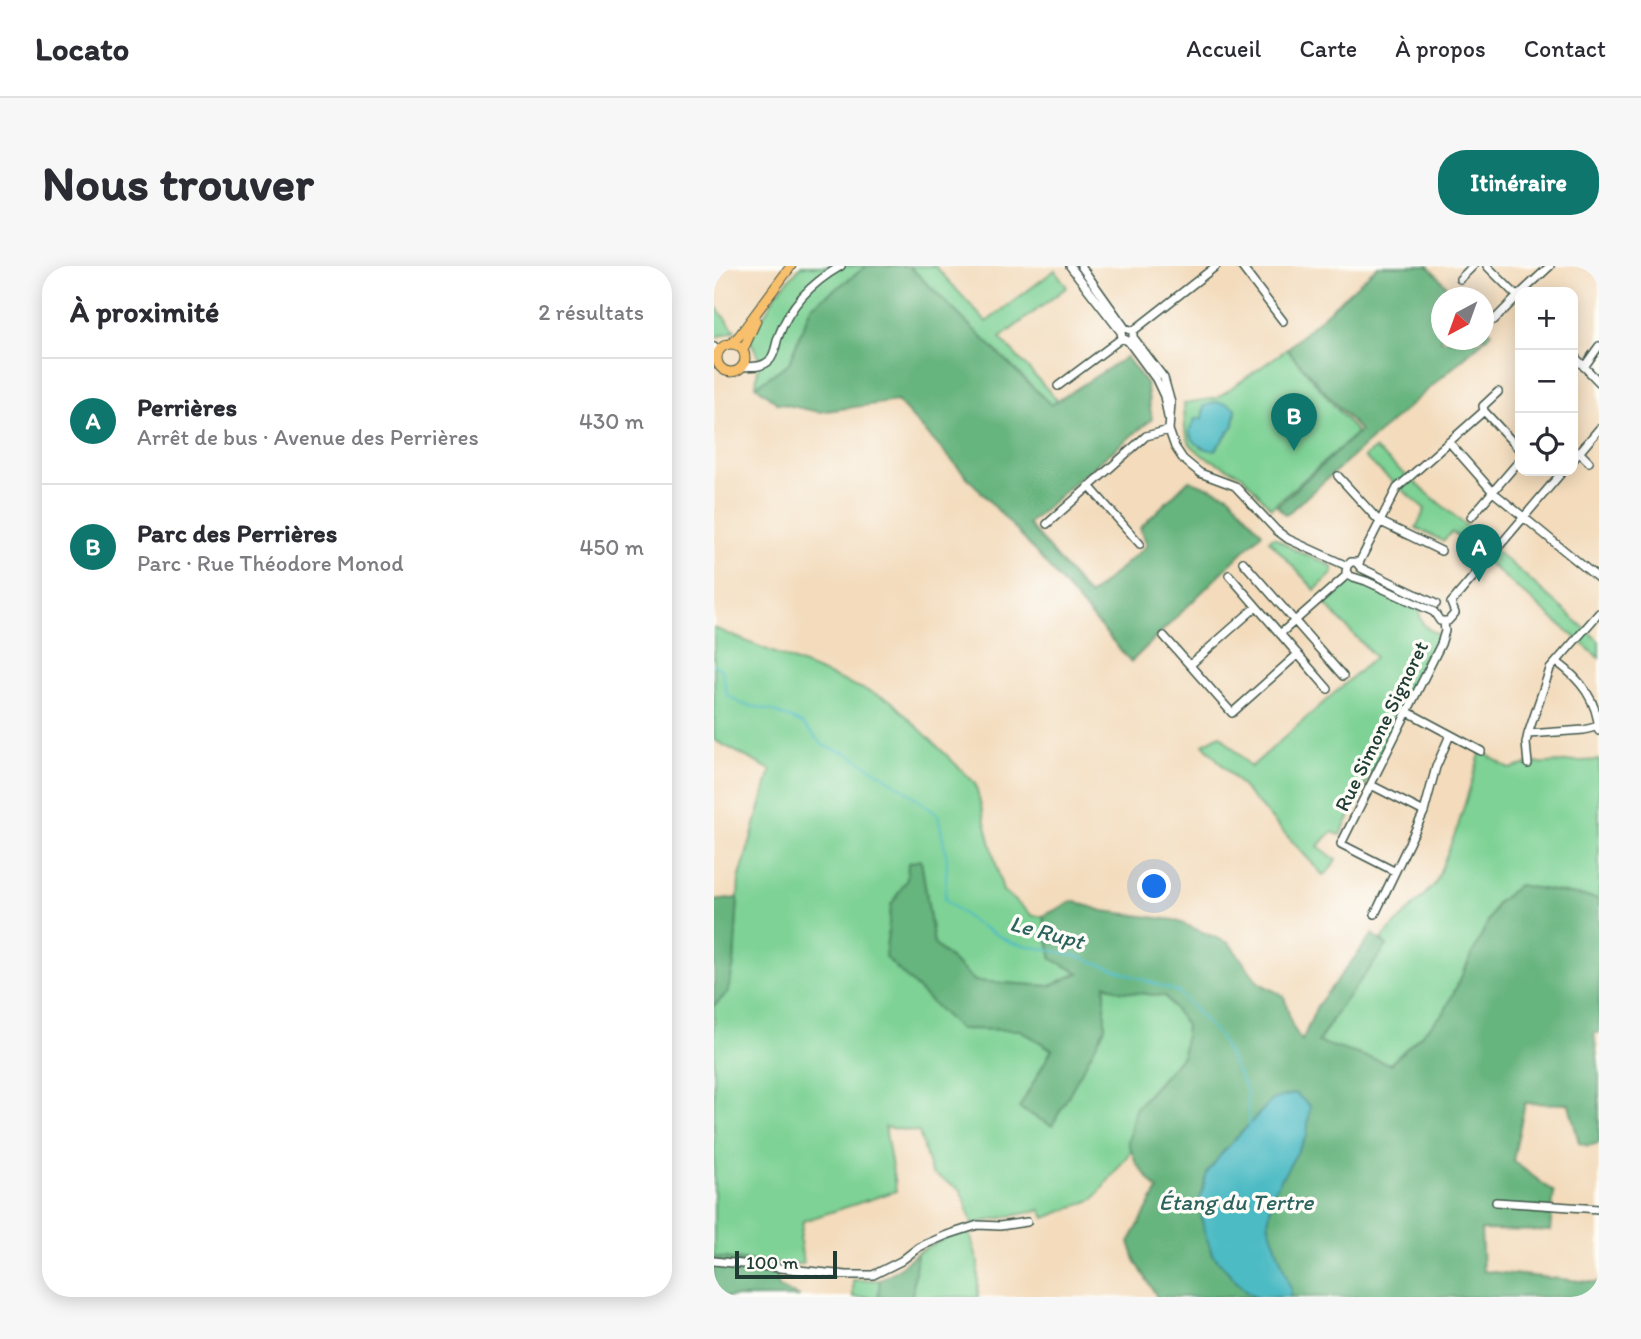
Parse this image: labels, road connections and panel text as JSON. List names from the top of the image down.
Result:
{
  "streets": {
    "street": ["Rue Simone Signoret"]
  },
  "water": ["Le Rupt", "Étang du Tertre"],
  "scale_bar": "100 m",
  "north": "bottom left",
  "page": {
    "header": "Locato",
    "nav": [
      "Accueil",
      "Carte",
      "À propos",
      "Contact"
    ],
    "buttons": "Itinéraire",
    "title": "Nous trouver",
    "heading": ["À proximité", "2 résultats"],
    "map_buttons": ["+", "−"],
    "list": [
      {
        "mark": "A",
        "name": "Perrières",
        "note": "Arrêt de bus · Avenue des Perrières",
        "value": "430 m"
      },
      {
        "mark": "B",
        "name": "Parc des Perrières",
        "note": "Parc · Rue Théodore Monod",
        "value": "450 m"
      }
    ],
    "pins": ["B", "A"],
    "scale": "100 m"
  }
}
